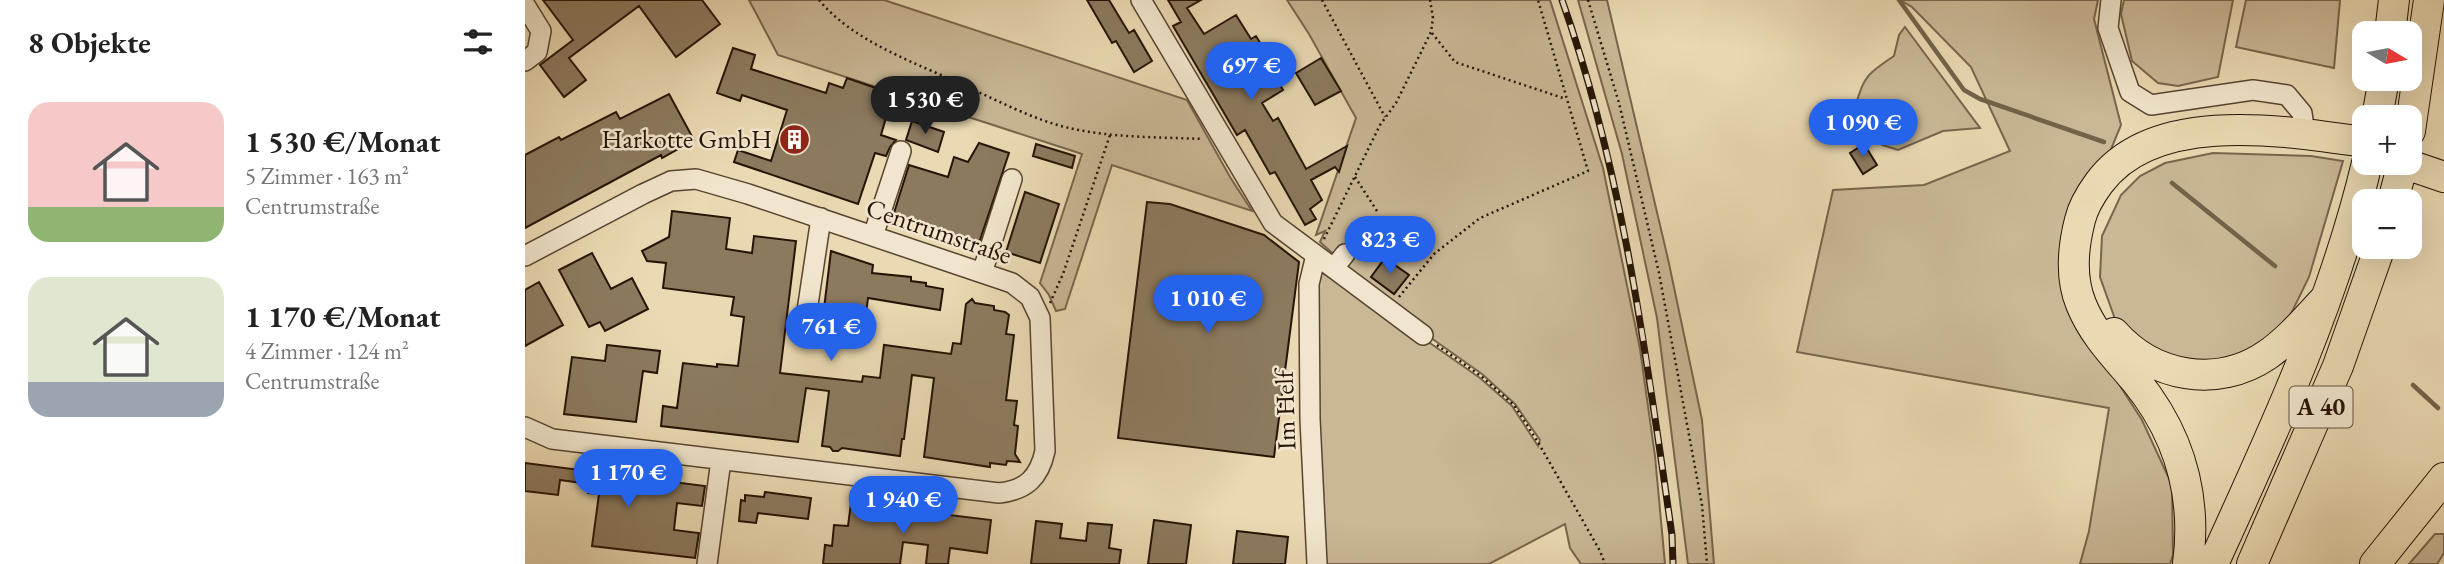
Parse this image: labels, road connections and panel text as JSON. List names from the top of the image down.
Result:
{
  "streets": {
    "highway": ["A 40"],
    "street": ["Centrumstraße", "Im Helf"]
  },
  "places": {
    "building": ["Harkotte GmbH"]
  },
  "north": "right",
  "page": {
    "heading": "8 Objekte",
    "map_buttons": ["+", "−"],
    "price": [
      "697 €",
      "1 530 €",
      "1 090 €",
      "823 €",
      "1 010 €",
      "761 €",
      "1 170 €",
      "1 940 €"
    ],
    "list": [
      {
        "name": "1 530 €/Monat",
        "note": "5 Zimmer · 163 m² · Centrumstraße"
      },
      {
        "name": "1 170 €/Monat",
        "note": "4 Zimmer · 124 m² · Centrumstraße"
      }
    ]
  }
}
